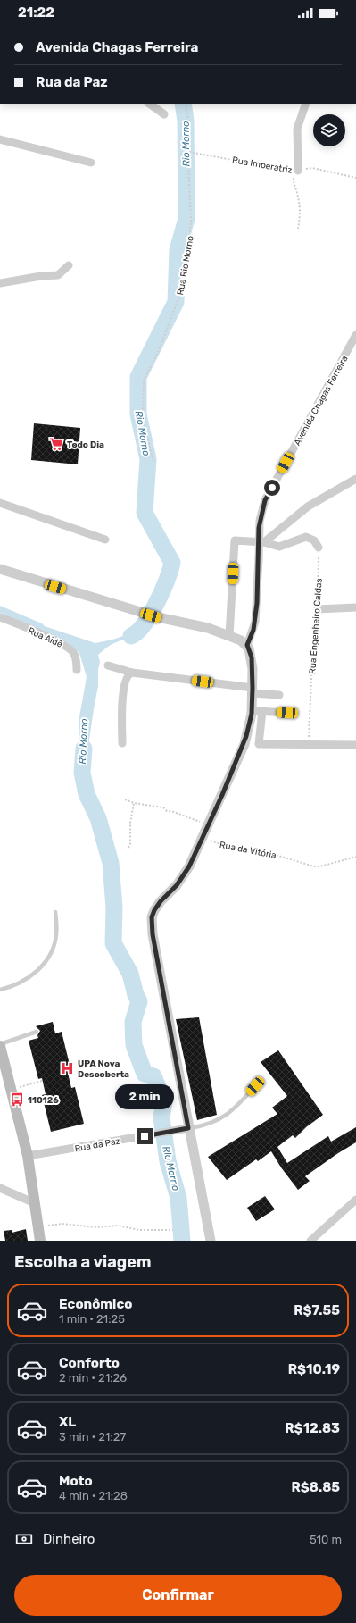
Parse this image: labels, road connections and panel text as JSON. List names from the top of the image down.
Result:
{
  "streets": {
    "street": ["Avenida Chagas Ferreira", "Rua Aidê", "Rua da Paz"],
    "path": [
      "Rua Imperatriz",
      "Rua Rio Morno",
      "Rua Engenheiro Caldas",
      "Rua da Vitória"
    ]
  },
  "crossings": [
    ["Rua Imperatriz", "Rua Rio Morno"]
  ],
  "water": ["Rio Morno"],
  "places": {
    "supermarket": ["Todo Dia"],
    "hospital": ["UPA Nova Descoberta"],
    "bus stop": ["110126"]
  },
  "page": {
    "status": "21:22",
    "banner": ["Avenida Chagas Ferreira", "Rua da Paz"],
    "bubble": "2 min",
    "heading": "Escolha a viagem",
    "list": [
      {
        "name": "Econômico",
        "note": "1 min · 21:25",
        "value": "R$7.55"
      },
      {
        "name": "Conforto",
        "note": "2 min · 21:26",
        "value": "R$10.19"
      },
      {
        "name": "XL",
        "note": "3 min · 21:27",
        "value": "R$12.83"
      },
      {
        "name": "Moto",
        "note": "4 min · 21:28",
        "value": "R$8.85"
      }
    ],
    "pay": ["Dinheiro", "510 m"],
    "buttons": "Confirmar"
  }
}
